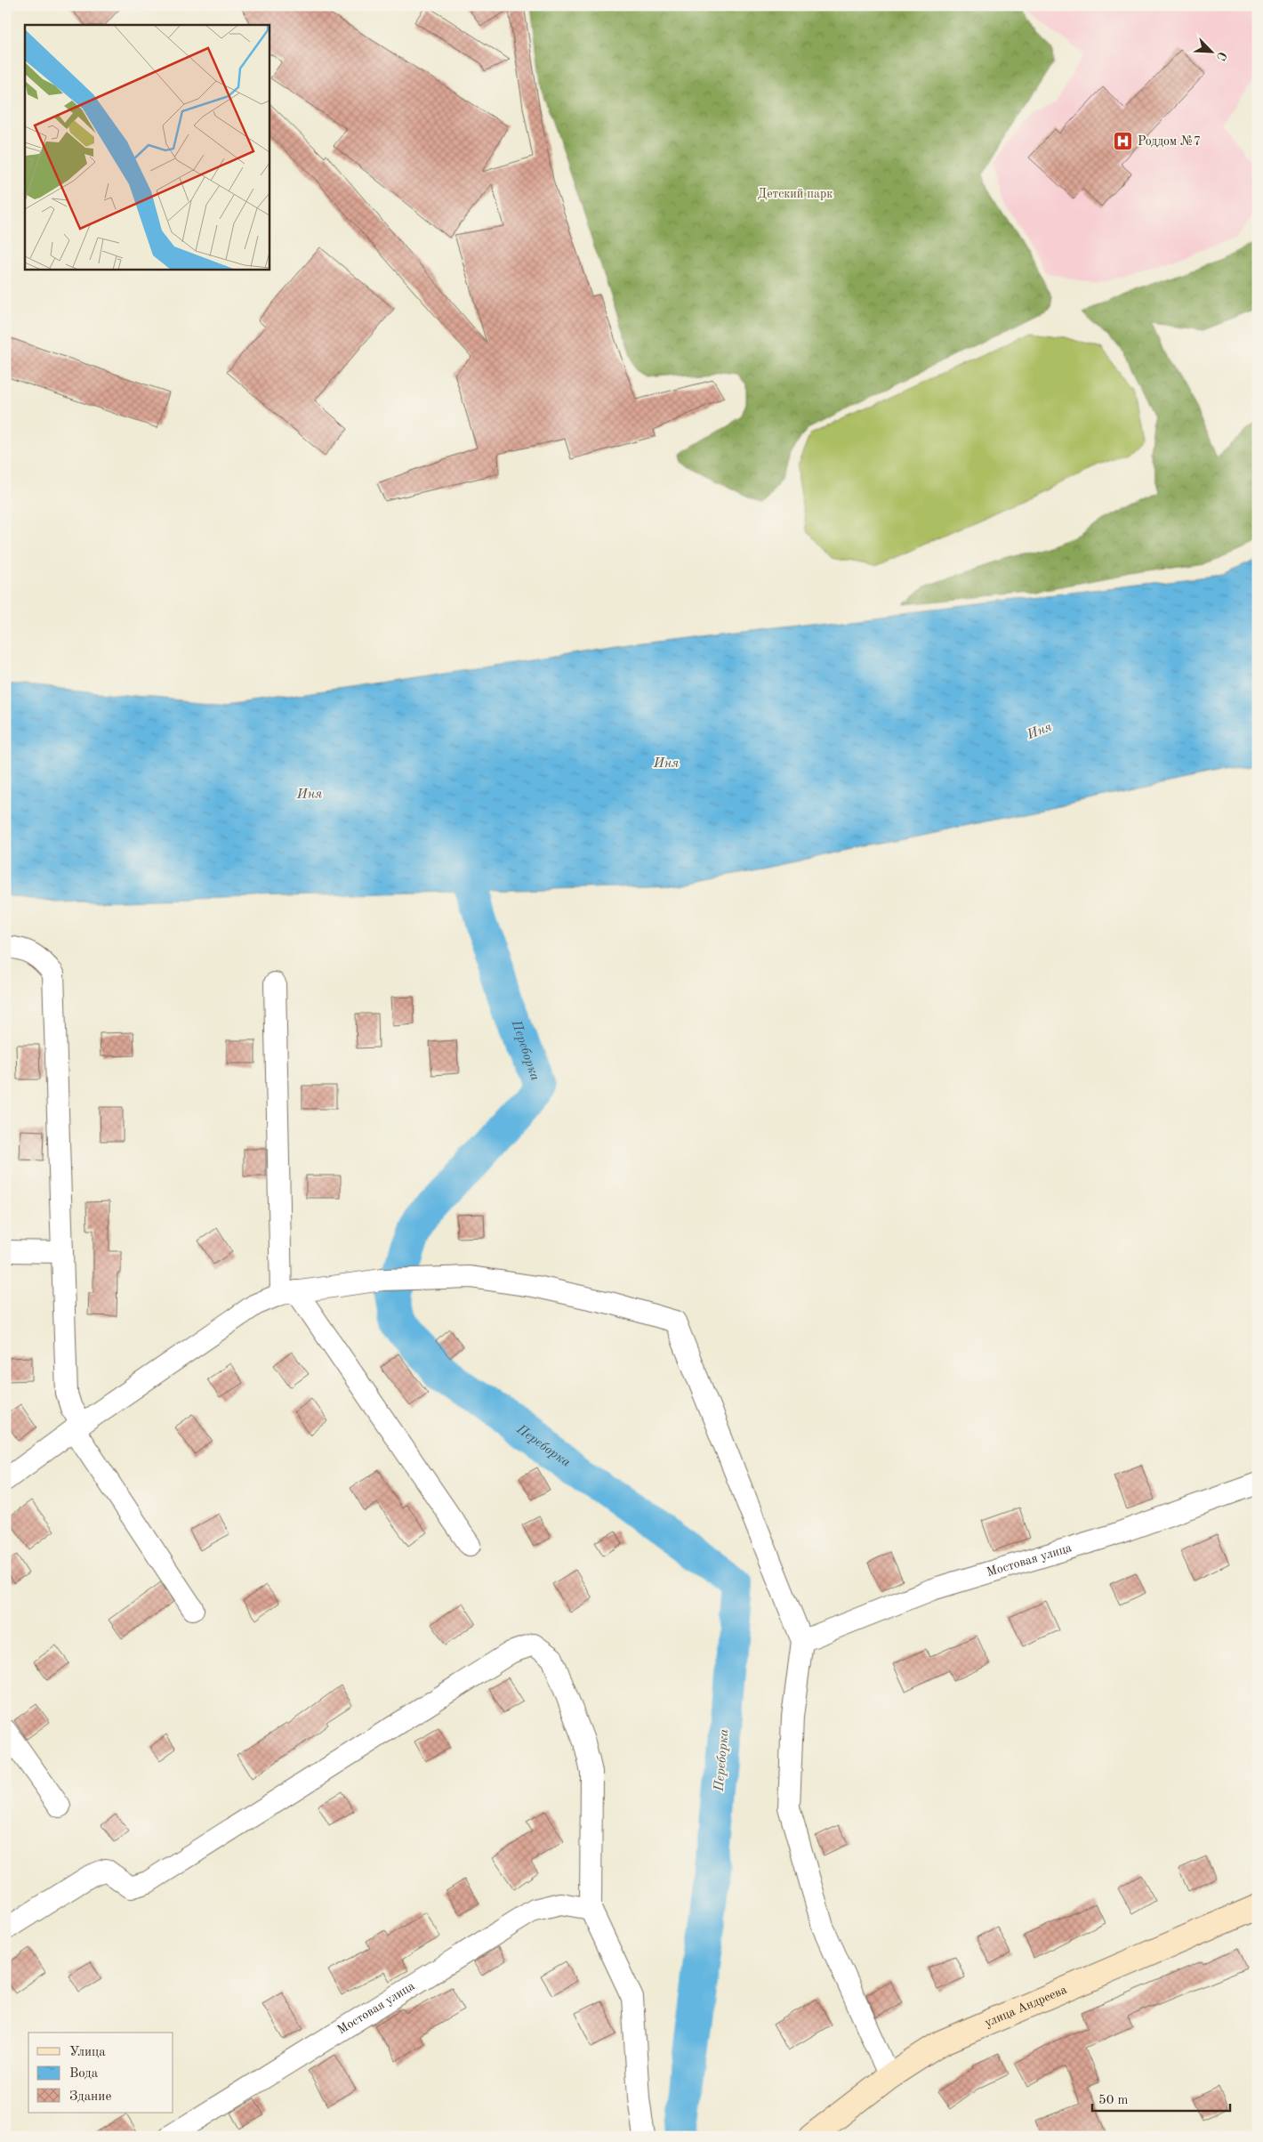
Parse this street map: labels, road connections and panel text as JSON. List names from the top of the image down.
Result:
{
  "streets": {
    "main road": ["улица Андреева"],
    "street": ["Мостовая улица"]
  },
  "water": ["Иня", "Переборка"],
  "parks": ["Детский парк"],
  "places": {
    "hospital": ["Роддом №7"]
  },
  "legend": ["Улица", "Вода", "Здание"],
  "scale_bar": "50 m",
  "north": "bottom right"
}
